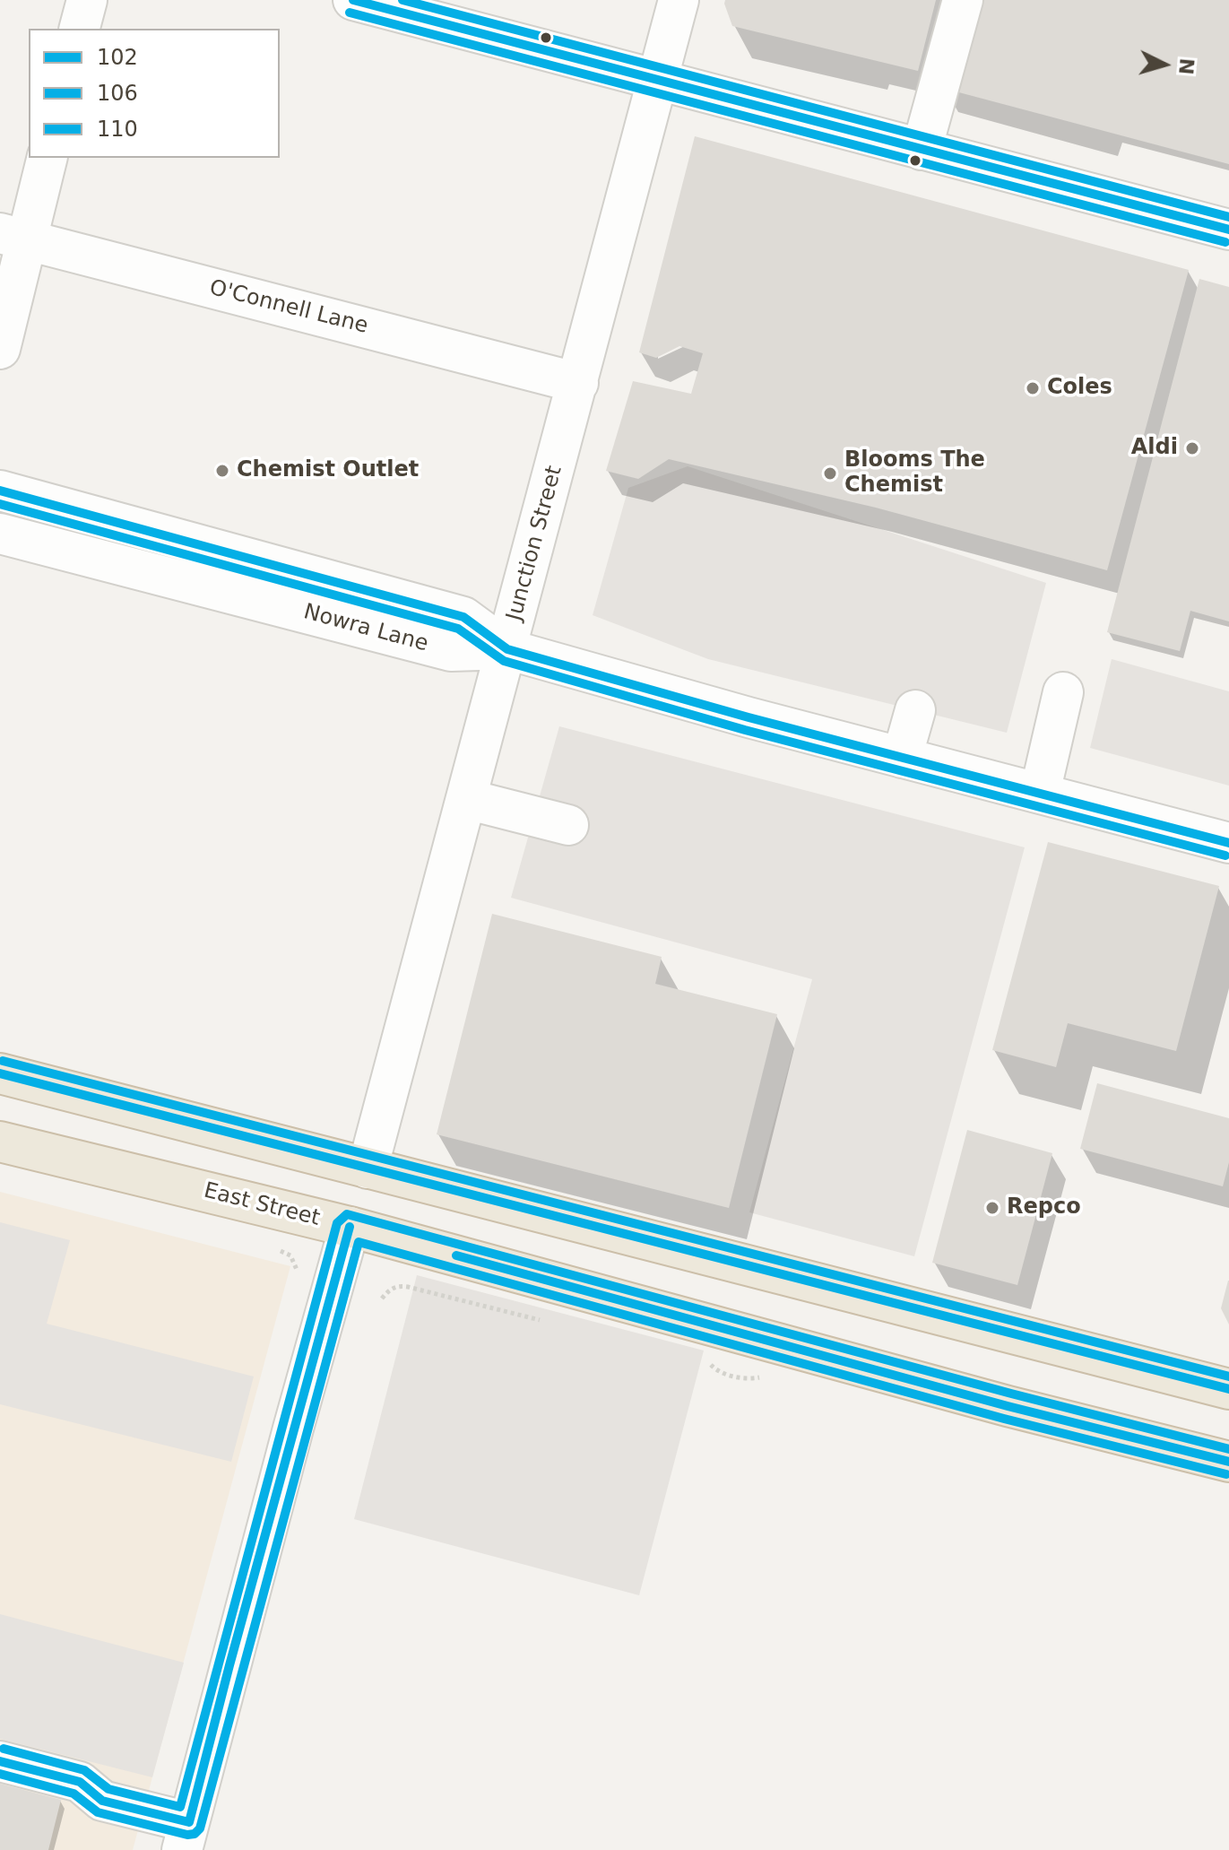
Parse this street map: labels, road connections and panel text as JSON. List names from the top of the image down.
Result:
{
  "streets": {
    "highway": ["East Street"],
    "street": ["O'Connell Lane", "Junction Street", "Nowra Lane"]
  },
  "crossings": [
    ["O'Connell Lane", "Junction Street"],
    ["Junction Street", "Nowra Lane"]
  ],
  "places": [
    "Coles",
    "Aldi",
    "Chemist Outlet",
    "Blooms The Chemist",
    "Repco"
  ],
  "lines": ["transit line 102", "transit line 110", "transit line 106"],
  "legend": ["102", "106", "110"],
  "north": "right"
}
